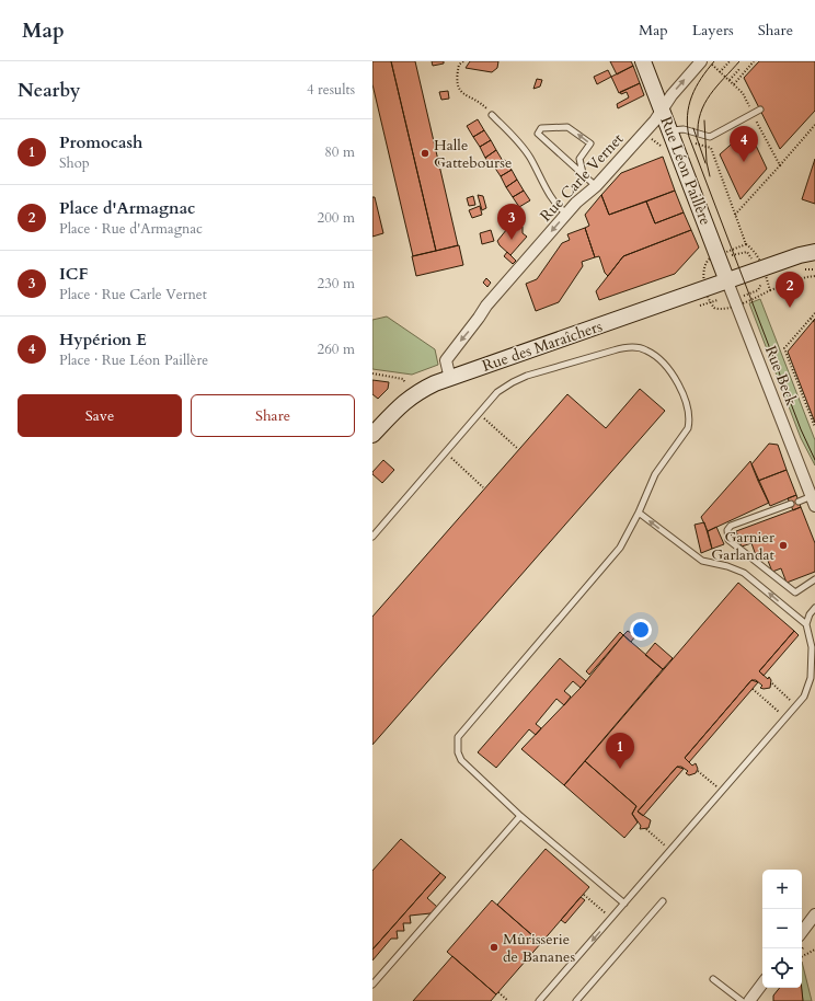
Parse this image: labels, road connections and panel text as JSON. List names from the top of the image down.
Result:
{
  "streets": {
    "main road": ["Rue Léon Paillère", "Rue des Maraîchers"],
    "street": ["Rue Carle Vernet", "Rue Beck"]
  },
  "crossings": [
    ["Rue Léon Paillère", "Rue Carle Vernet"],
    ["Rue Léon Paillère", "Rue des Maraîchers"],
    ["Rue Léon Paillère", "Rue Beck"],
    ["Rue Carle Vernet", "Rue des Maraîchers"],
    ["Rue des Maraîchers", "Rue Beck"]
  ],
  "places": ["Halle Gattebourse", "Garnier Garlandat", "Mûrisserie de Bananes"],
  "page": {
    "header": "Map",
    "nav": ["Map", "Layers", "Share"],
    "heading": ["Nearby", "4 results"],
    "list": [
      {
        "mark": "1",
        "name": "Promocash",
        "note": "Shop",
        "value": "80 m"
      },
      {
        "mark": "2",
        "name": "Place d'Armagnac",
        "note": "Place · Rue d'Armagnac",
        "value": "200 m"
      },
      {
        "mark": "3",
        "name": "ICF",
        "note": "Place · Rue Carle Vernet",
        "value": "230 m"
      },
      {
        "mark": "4",
        "name": "Hypérion E",
        "note": "Place · Rue Léon Paillère",
        "value": "260 m"
      }
    ],
    "pins": [
      "4",
      "3",
      "2",
      "1"
    ],
    "buttons": ["Save", "Share"],
    "map_buttons": ["+", "−"]
  }
}
